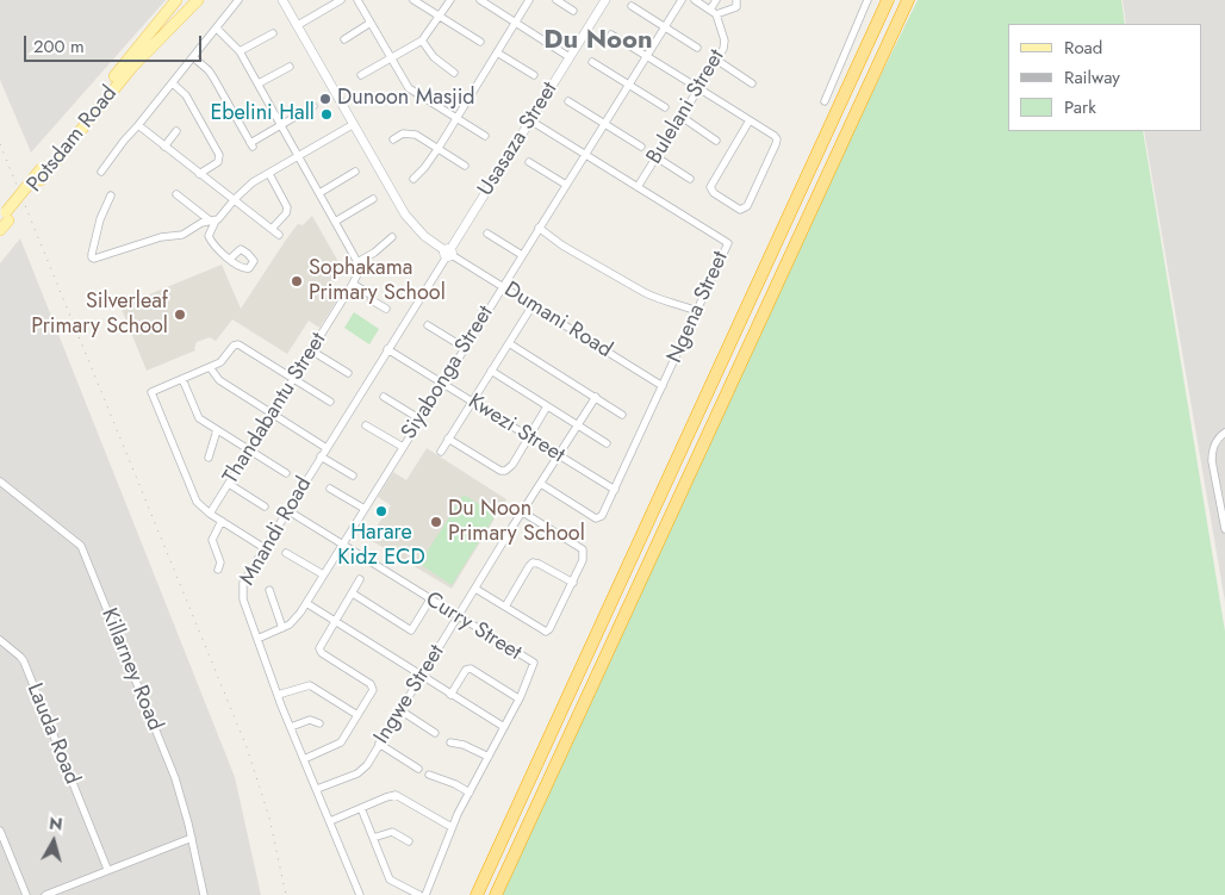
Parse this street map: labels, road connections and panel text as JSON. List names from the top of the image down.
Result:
{
  "streets": {
    "main road": ["Potsdam Road"],
    "street": [
      "Bulelani Street",
      "Usasaza Street",
      "Ngena Street",
      "Dumani Road",
      "Siyabonga Street",
      "Thandabantu Street",
      "Kwezi Street",
      "Mnandi Road",
      "Curry Street",
      "Killarney Road",
      "Ingwe Street",
      "Lauda Road"
    ]
  },
  "crossings": [
    ["Bulelani Street", "Ngena Street"],
    ["Usasaza Street", "Ngena Street"],
    ["Usasaza Street", "Dumani Road"],
    ["Usasaza Street", "Mnandi Road"],
    ["Ngena Street", "Dumani Road"],
    ["Ngena Street", "Siyabonga Street"],
    ["Ngena Street", "Kwezi Street"],
    ["Ngena Street", "Ingwe Street"],
    ["Dumani Road", "Siyabonga Street"],
    ["Dumani Road", "Mnandi Road"],
    ["Siyabonga Street", "Kwezi Street"],
    ["Siyabonga Street", "Mnandi Road"],
    ["Siyabonga Street", "Curry Street"],
    ["Kwezi Street", "Mnandi Road"],
    ["Kwezi Street", "Ingwe Street"],
    ["Mnandi Road", "Curry Street"],
    ["Mnandi Road", "Ingwe Street"],
    ["Curry Street", "Ingwe Street"]
  ],
  "districts": ["Du Noon"],
  "places": [
    "Dunoon Masjid",
    "Ebelini Hall",
    "Sophakama Primary School",
    "Silverleaf Primary School",
    "Harare Kidz ECD",
    "Du Noon Primary School"
  ],
  "legend": ["Road", "Railway", "Park"],
  "scale_bar": "200 m",
  "north": "top"
}
